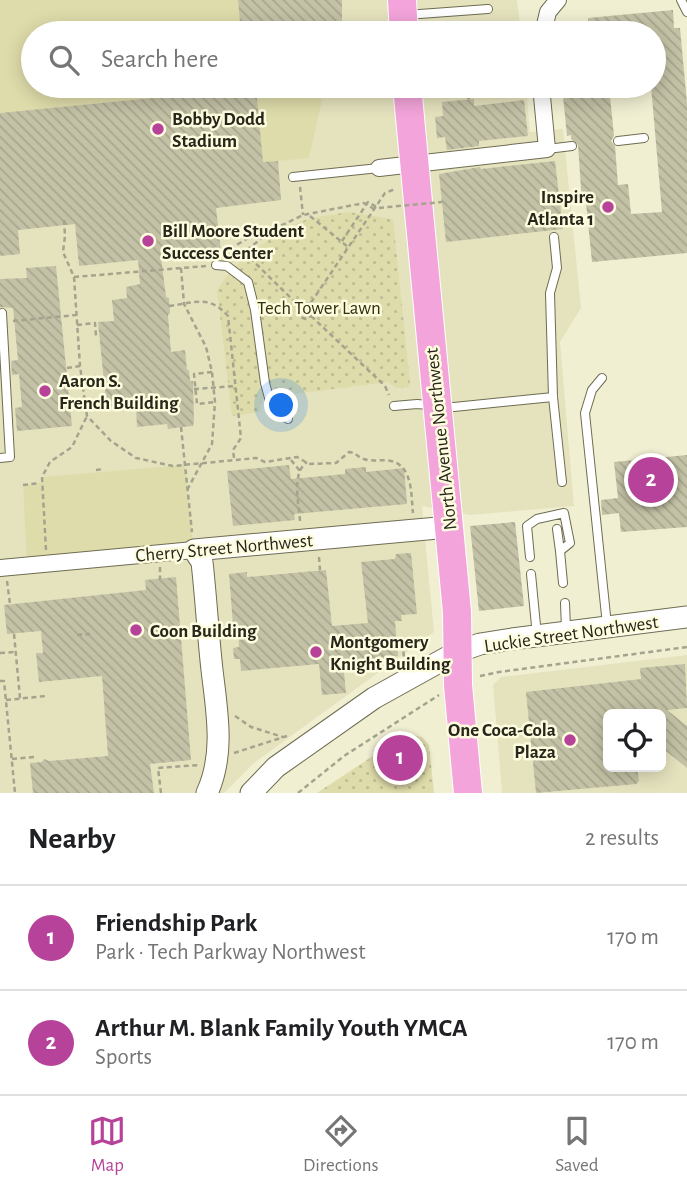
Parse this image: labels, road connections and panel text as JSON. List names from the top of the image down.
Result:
{
  "streets": {
    "highway": ["North Avenue Northwest"],
    "street": ["Cherry Street Northwest", "Luckie Street Northwest"]
  },
  "crossings": [
    ["North Avenue Northwest", "Cherry Street Northwest"],
    ["North Avenue Northwest", "Luckie Street Northwest"]
  ],
  "parks": ["Tech Tower Lawn"],
  "places": [
    "Bobby Dodd Stadium",
    "Inspire Atlanta 1",
    "Bill Moore Student Success Center",
    "Aaron S. French Building",
    "Coon Building",
    "Montgomery Knight Building",
    "One Coca-Cola Plaza"
  ],
  "page": {
    "search": "Search here",
    "pins": ["2", "1"],
    "heading": ["Nearby", "2 results"],
    "list": [
      {
        "mark": "1",
        "name": "Friendship Park",
        "note": "Park · Tech Parkway Northwest",
        "value": "170 m"
      },
      {
        "mark": "2",
        "name": "Arthur M. Blank Family Youth YMCA",
        "note": "Sports",
        "value": "170 m"
      }
    ],
    "nav": ["Map", "Directions", "Saved"]
  }
}
